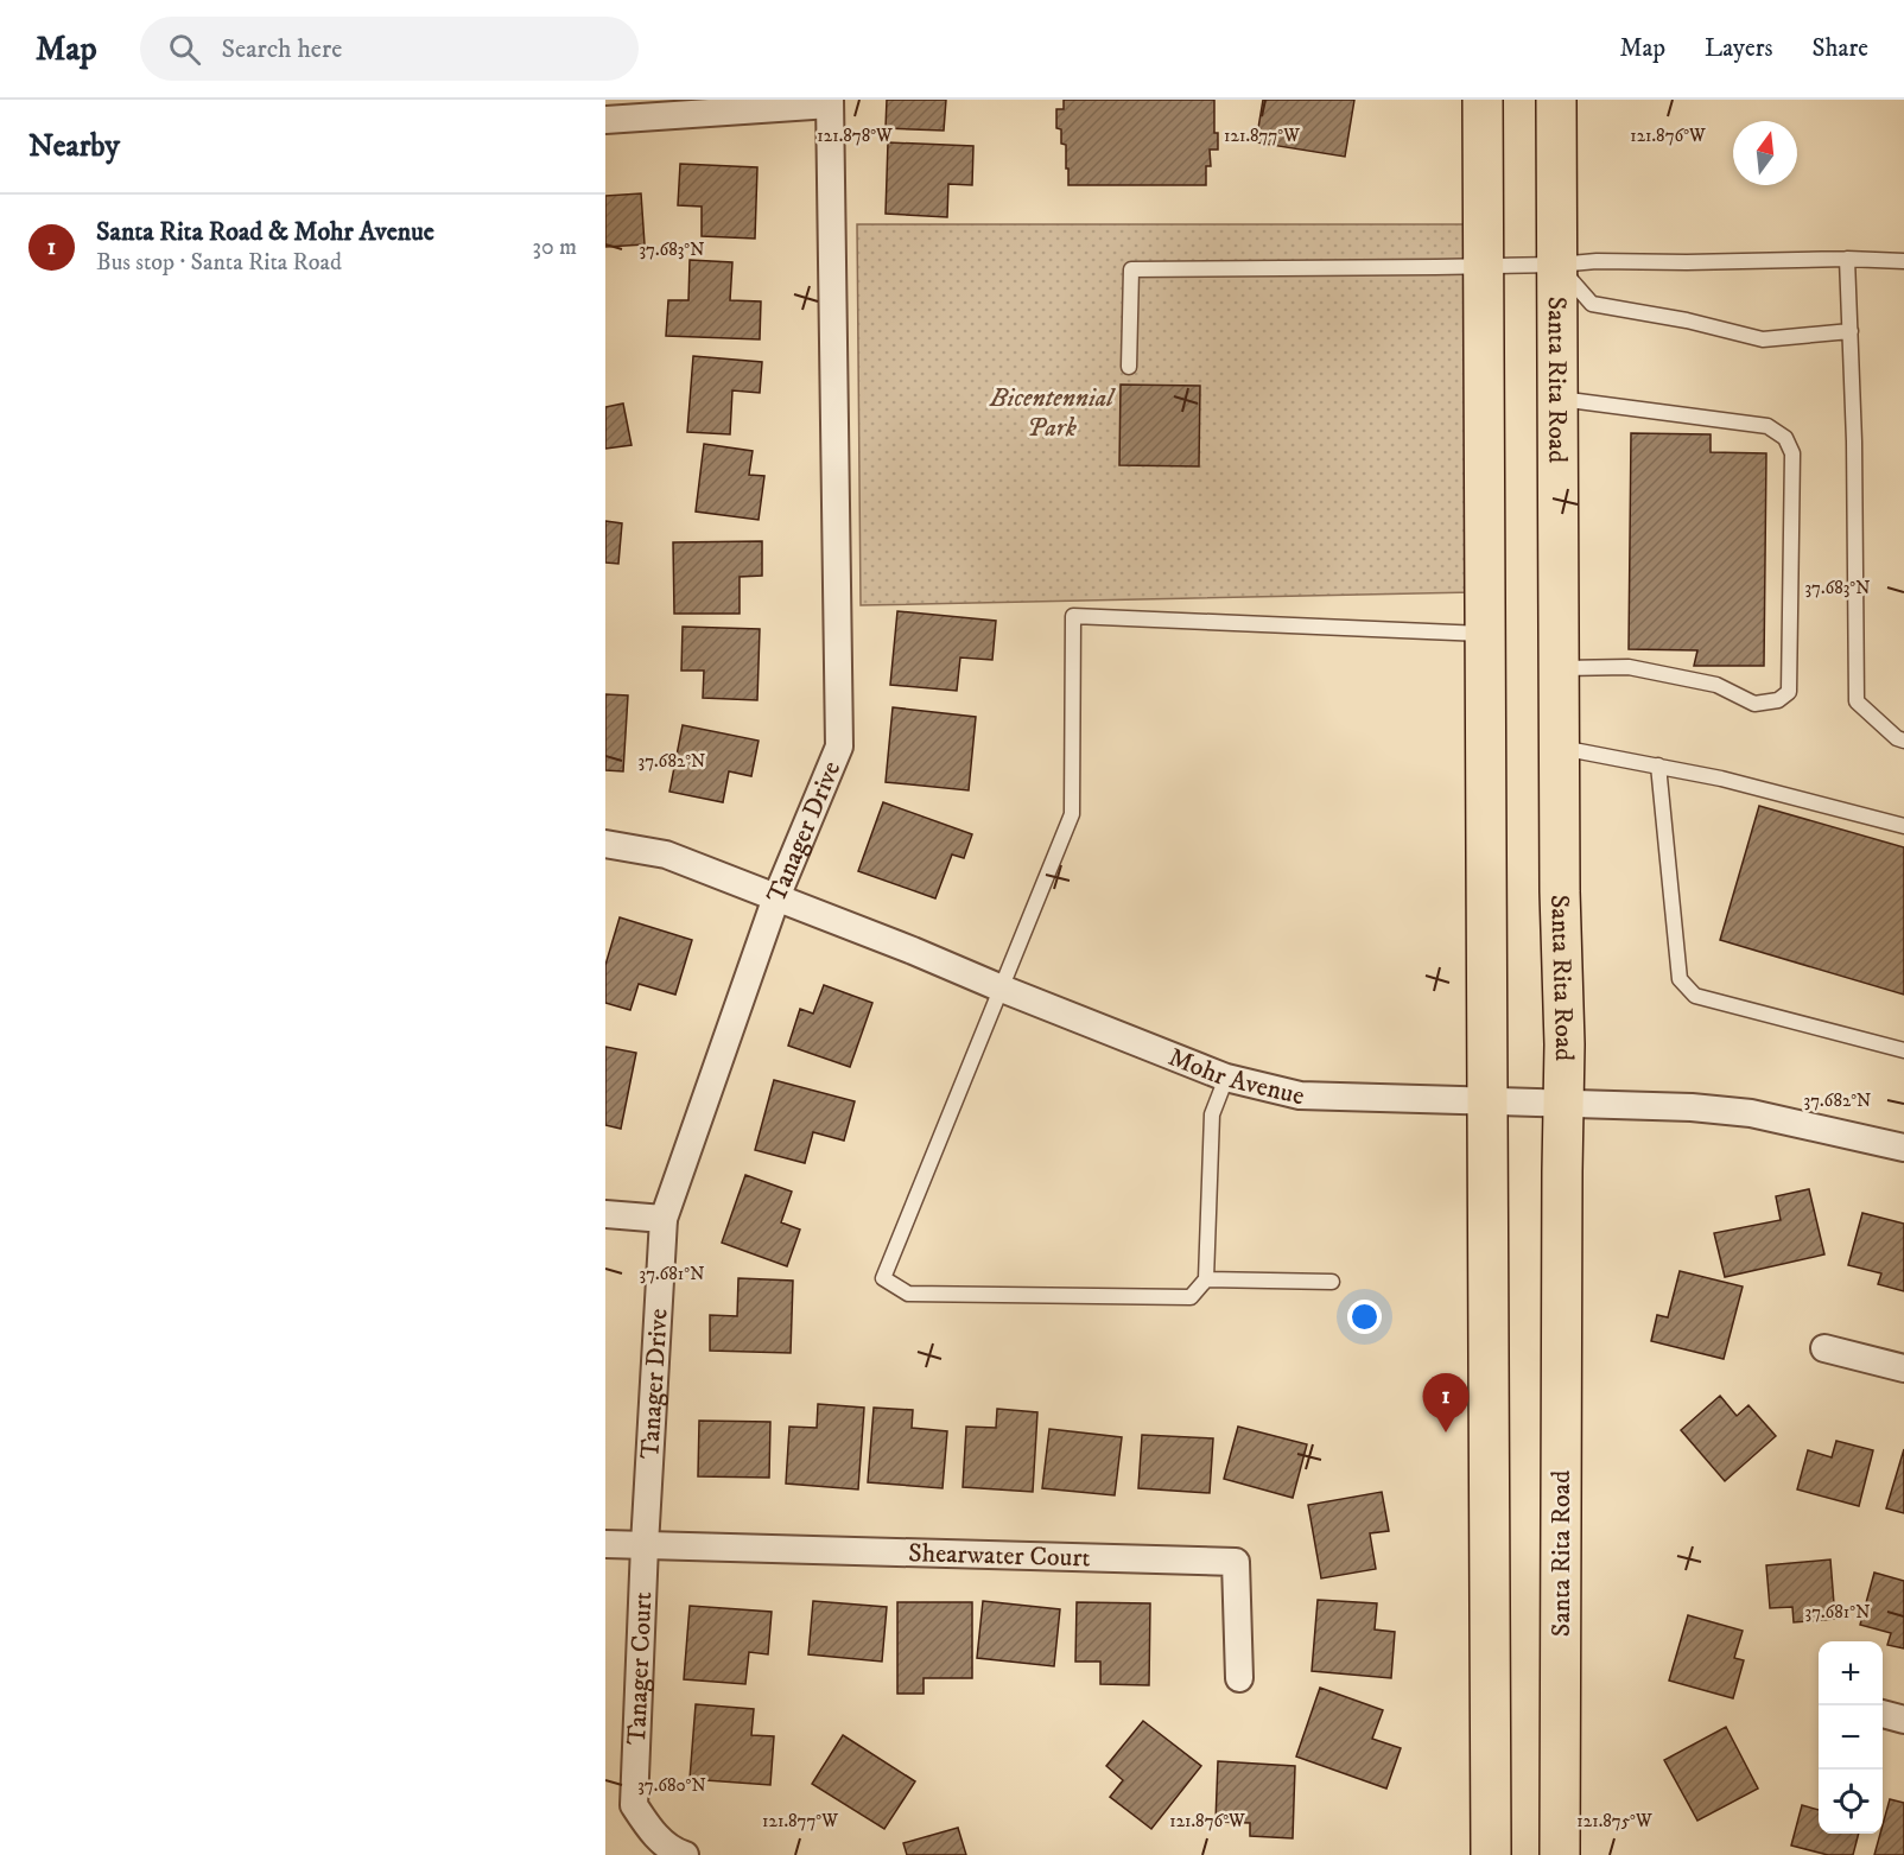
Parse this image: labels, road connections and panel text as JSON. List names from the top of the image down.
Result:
{
  "streets": {
    "main road": ["Santa Rita Road"],
    "street": [
      "Tanager Drive",
      "Mohr Avenue",
      "Shearwater Court",
      "Tanager Court"
    ]
  },
  "crossings": [
    ["Santa Rita Road", "Mohr Avenue"],
    ["Tanager Drive", "Mohr Avenue"],
    ["Tanager Drive", "Shearwater Court"],
    ["Tanager Drive", "Tanager Court"],
    ["Shearwater Court", "Tanager Court"]
  ],
  "parks": ["Bicentennial Park"],
  "north": "top",
  "page": {
    "header": "Map",
    "search": "Search here",
    "nav": ["Map", "Layers", "Share"],
    "heading": "Nearby",
    "list": [
      {
        "mark": "1",
        "name": "Santa Rita Road & Mohr Avenue",
        "note": "Bus stop · Santa Rita Road",
        "value": "30 m"
      }
    ],
    "pins": "1",
    "map_buttons": ["+", "−"]
  },
  "coordinates": [
    "121.878°W",
    "121.877°W",
    "121.876°W",
    "37.683°N",
    "37.682°N",
    "37.681°N",
    "37.680°N",
    "121.875°W"
  ]
}
